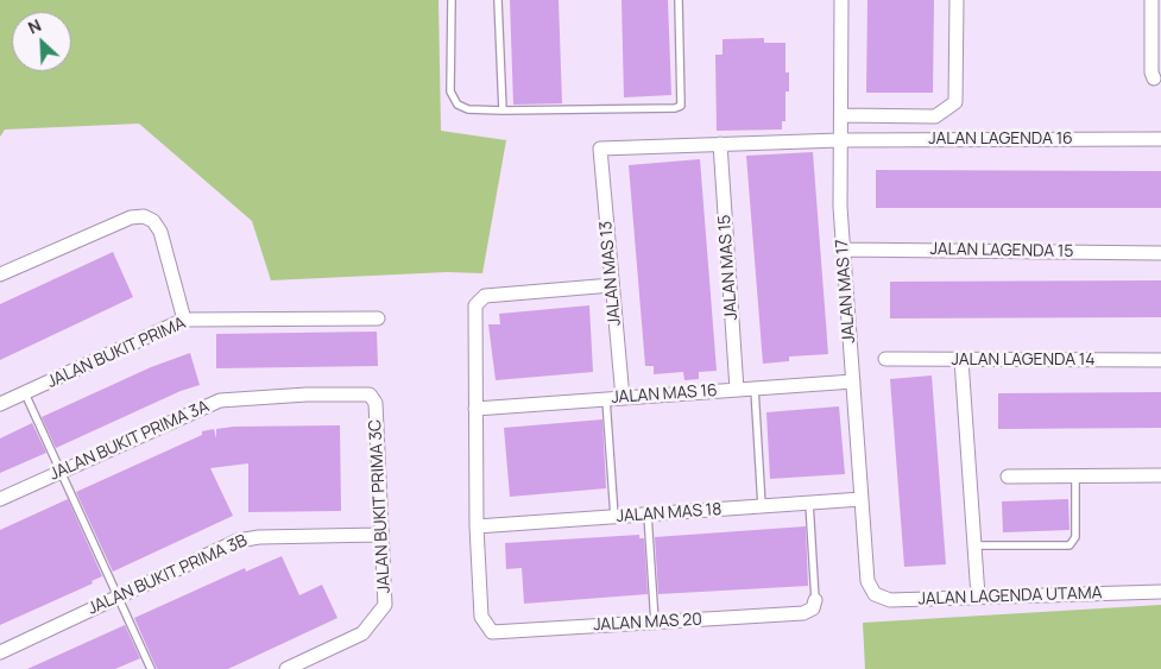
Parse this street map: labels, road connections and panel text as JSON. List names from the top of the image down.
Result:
{
  "streets": {
    "street": [
      "JALAN LAGENDA 16",
      "JALAN LAGENDA 15",
      "JALAN MAS 15",
      "JALAN MAS 13",
      "JALAN MAS 17",
      "JALAN BUKIT PRIMA",
      "JALAN LAGENDA 14",
      "JALAN MAS 16",
      "JALAN BUKIT PRIMA 3A",
      "JALAN BUKIT PRIMA 3C",
      "JALAN MAS 18",
      "JALAN BUKIT PRIMA 3B",
      "JALAN LAGENDA UTAMA",
      "JALAN MAS 20"
    ]
  },
  "crossings": [
    ["JALAN LAGENDA 16", "JALAN MAS 15"],
    ["JALAN LAGENDA 16", "JALAN MAS 13"],
    ["JALAN LAGENDA 16", "JALAN MAS 17"],
    ["JALAN LAGENDA 15", "JALAN MAS 17"],
    ["JALAN MAS 15", "JALAN MAS 16"],
    ["JALAN MAS 13", "JALAN MAS 16"],
    ["JALAN MAS 17", "JALAN MAS 16"],
    ["JALAN MAS 17", "JALAN MAS 18"],
    ["JALAN MAS 17", "JALAN LAGENDA UTAMA"],
    ["JALAN BUKIT PRIMA 3A", "JALAN BUKIT PRIMA 3C"],
    ["JALAN BUKIT PRIMA 3C", "JALAN BUKIT PRIMA 3B"],
    ["JALAN MAS 18", "JALAN MAS 20"]
  ],
  "north": "top left"
}
